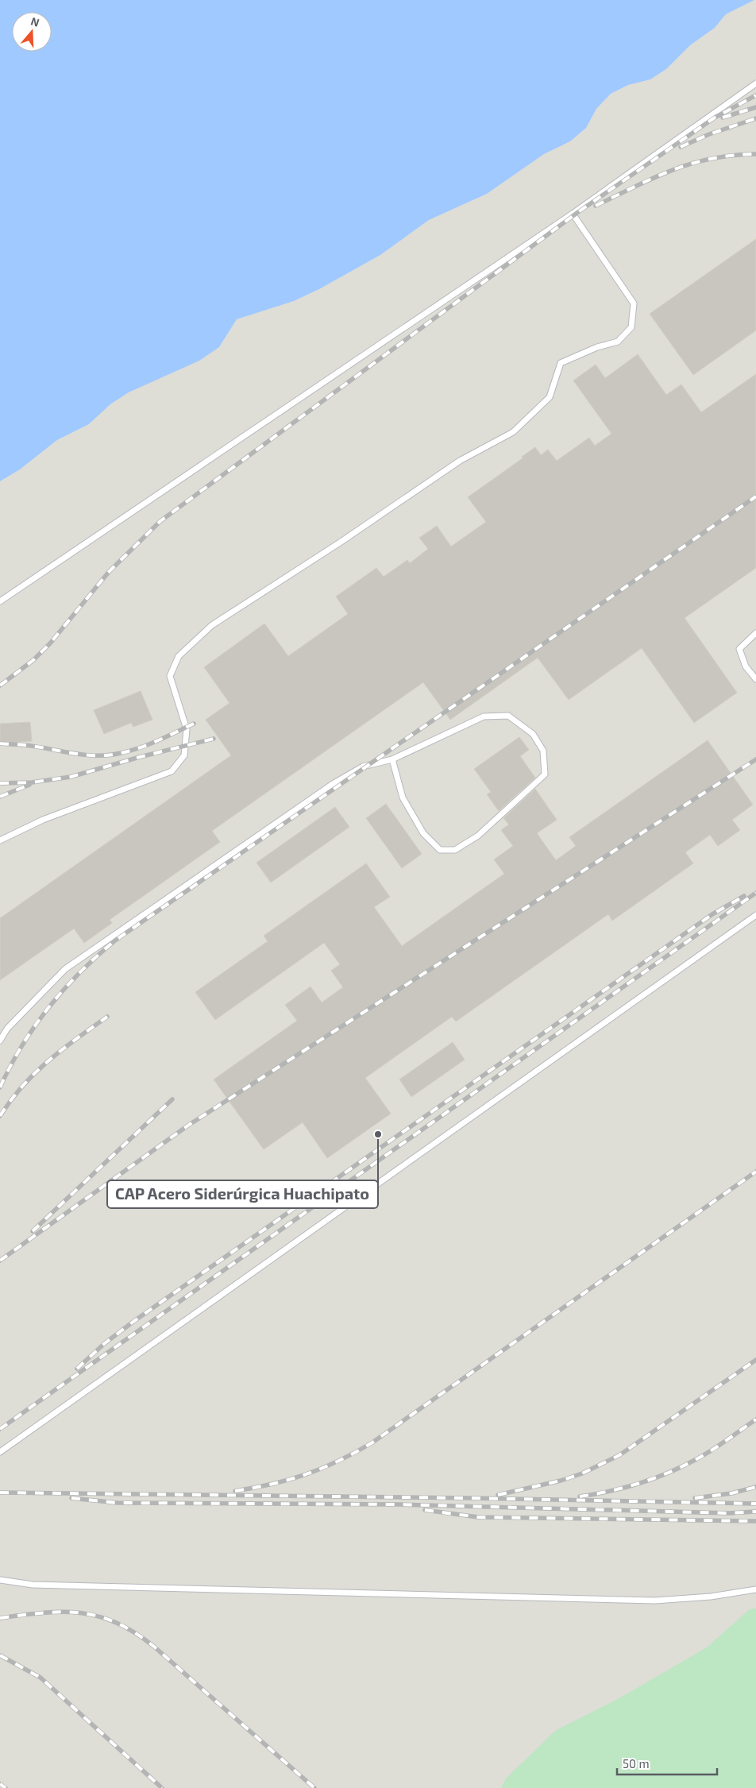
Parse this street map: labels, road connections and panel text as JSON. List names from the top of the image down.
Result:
{
  "places": ["CAP Acero Siderúrgica Huachipato"],
  "scale_bar": "50 m",
  "north": "top"
}
